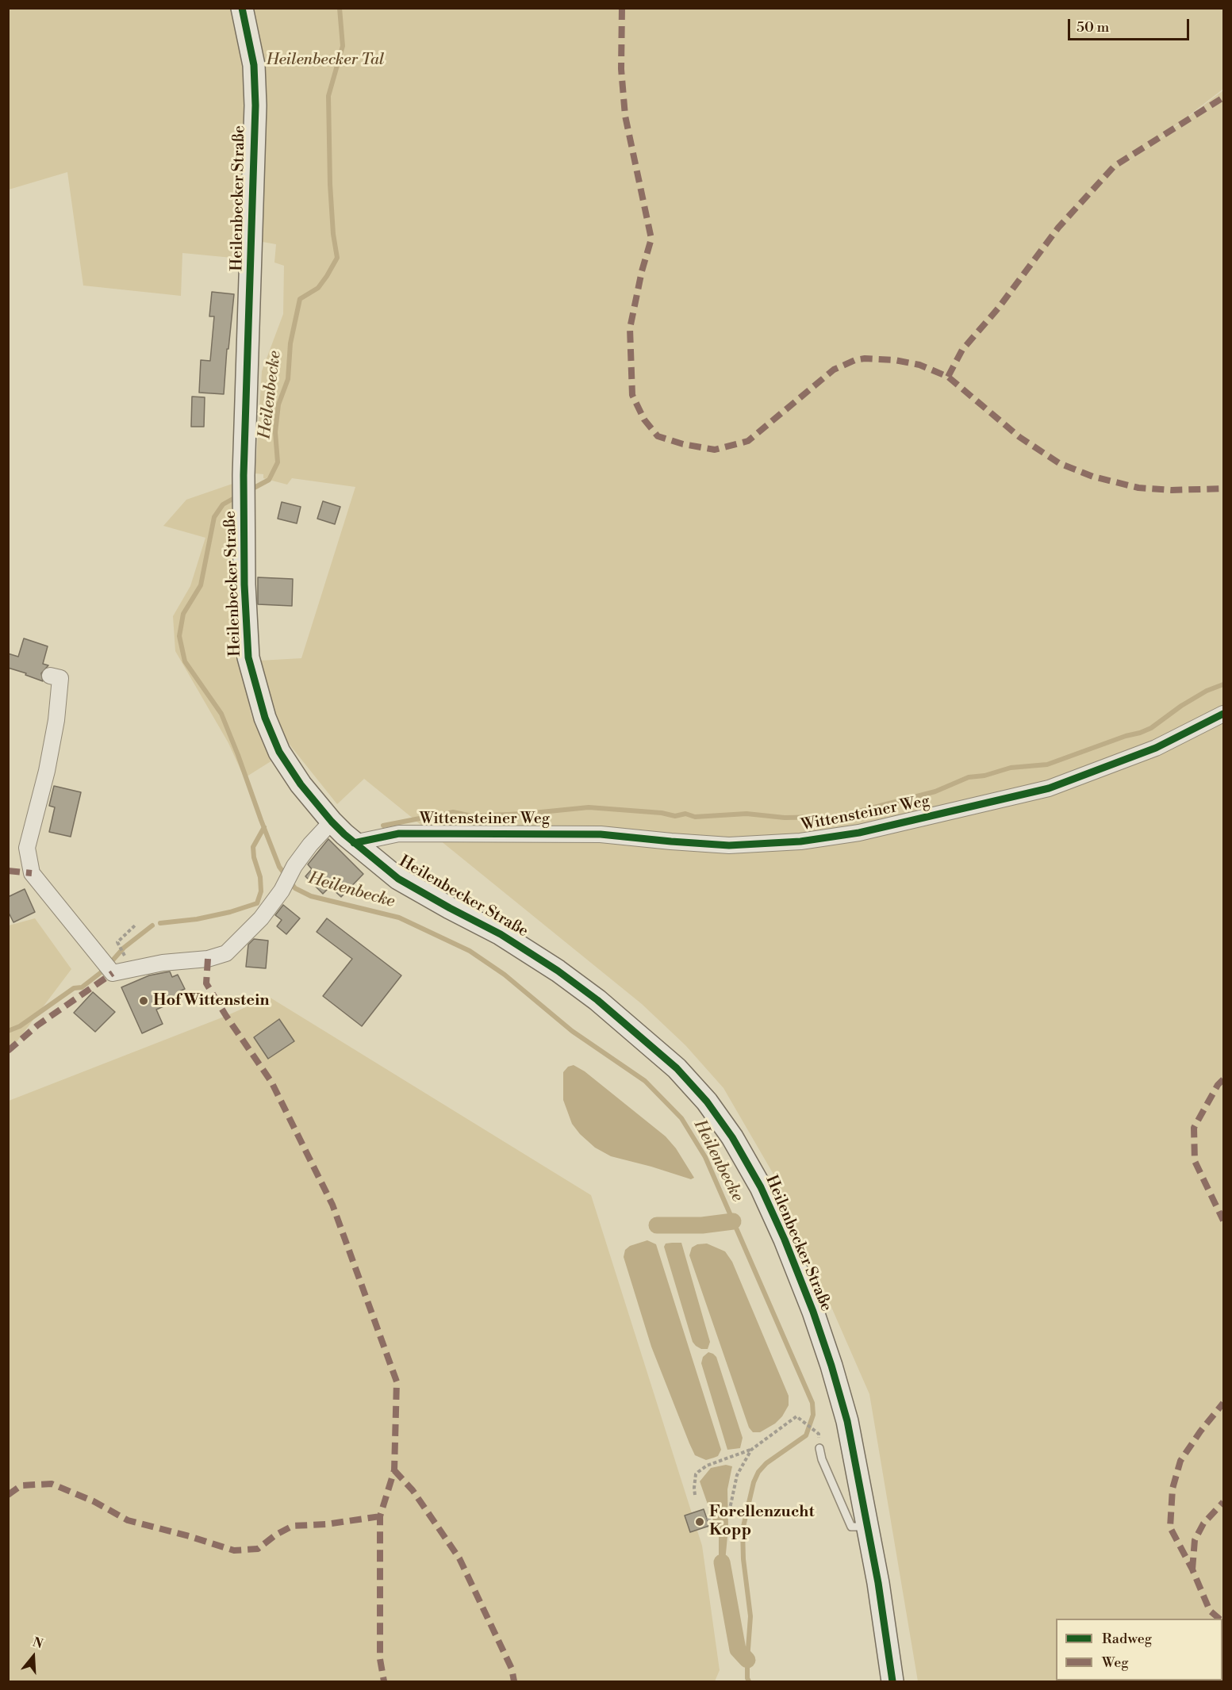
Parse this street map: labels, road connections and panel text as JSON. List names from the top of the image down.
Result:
{
  "streets": {
    "main road": ["Heilenbecker Straße"],
    "street": ["Wittensteiner Weg"]
  },
  "crossings": [
    ["Heilenbecker Straße", "Wittensteiner Weg"]
  ],
  "water": ["Heilenbecke"],
  "parks": ["Heilenbecker Tal"],
  "places": ["Hof Wittenstein", "Forellenzucht Kopp"],
  "legend": ["Radweg", "Weg"],
  "scale_bar": "50 m",
  "north": "top"
}
